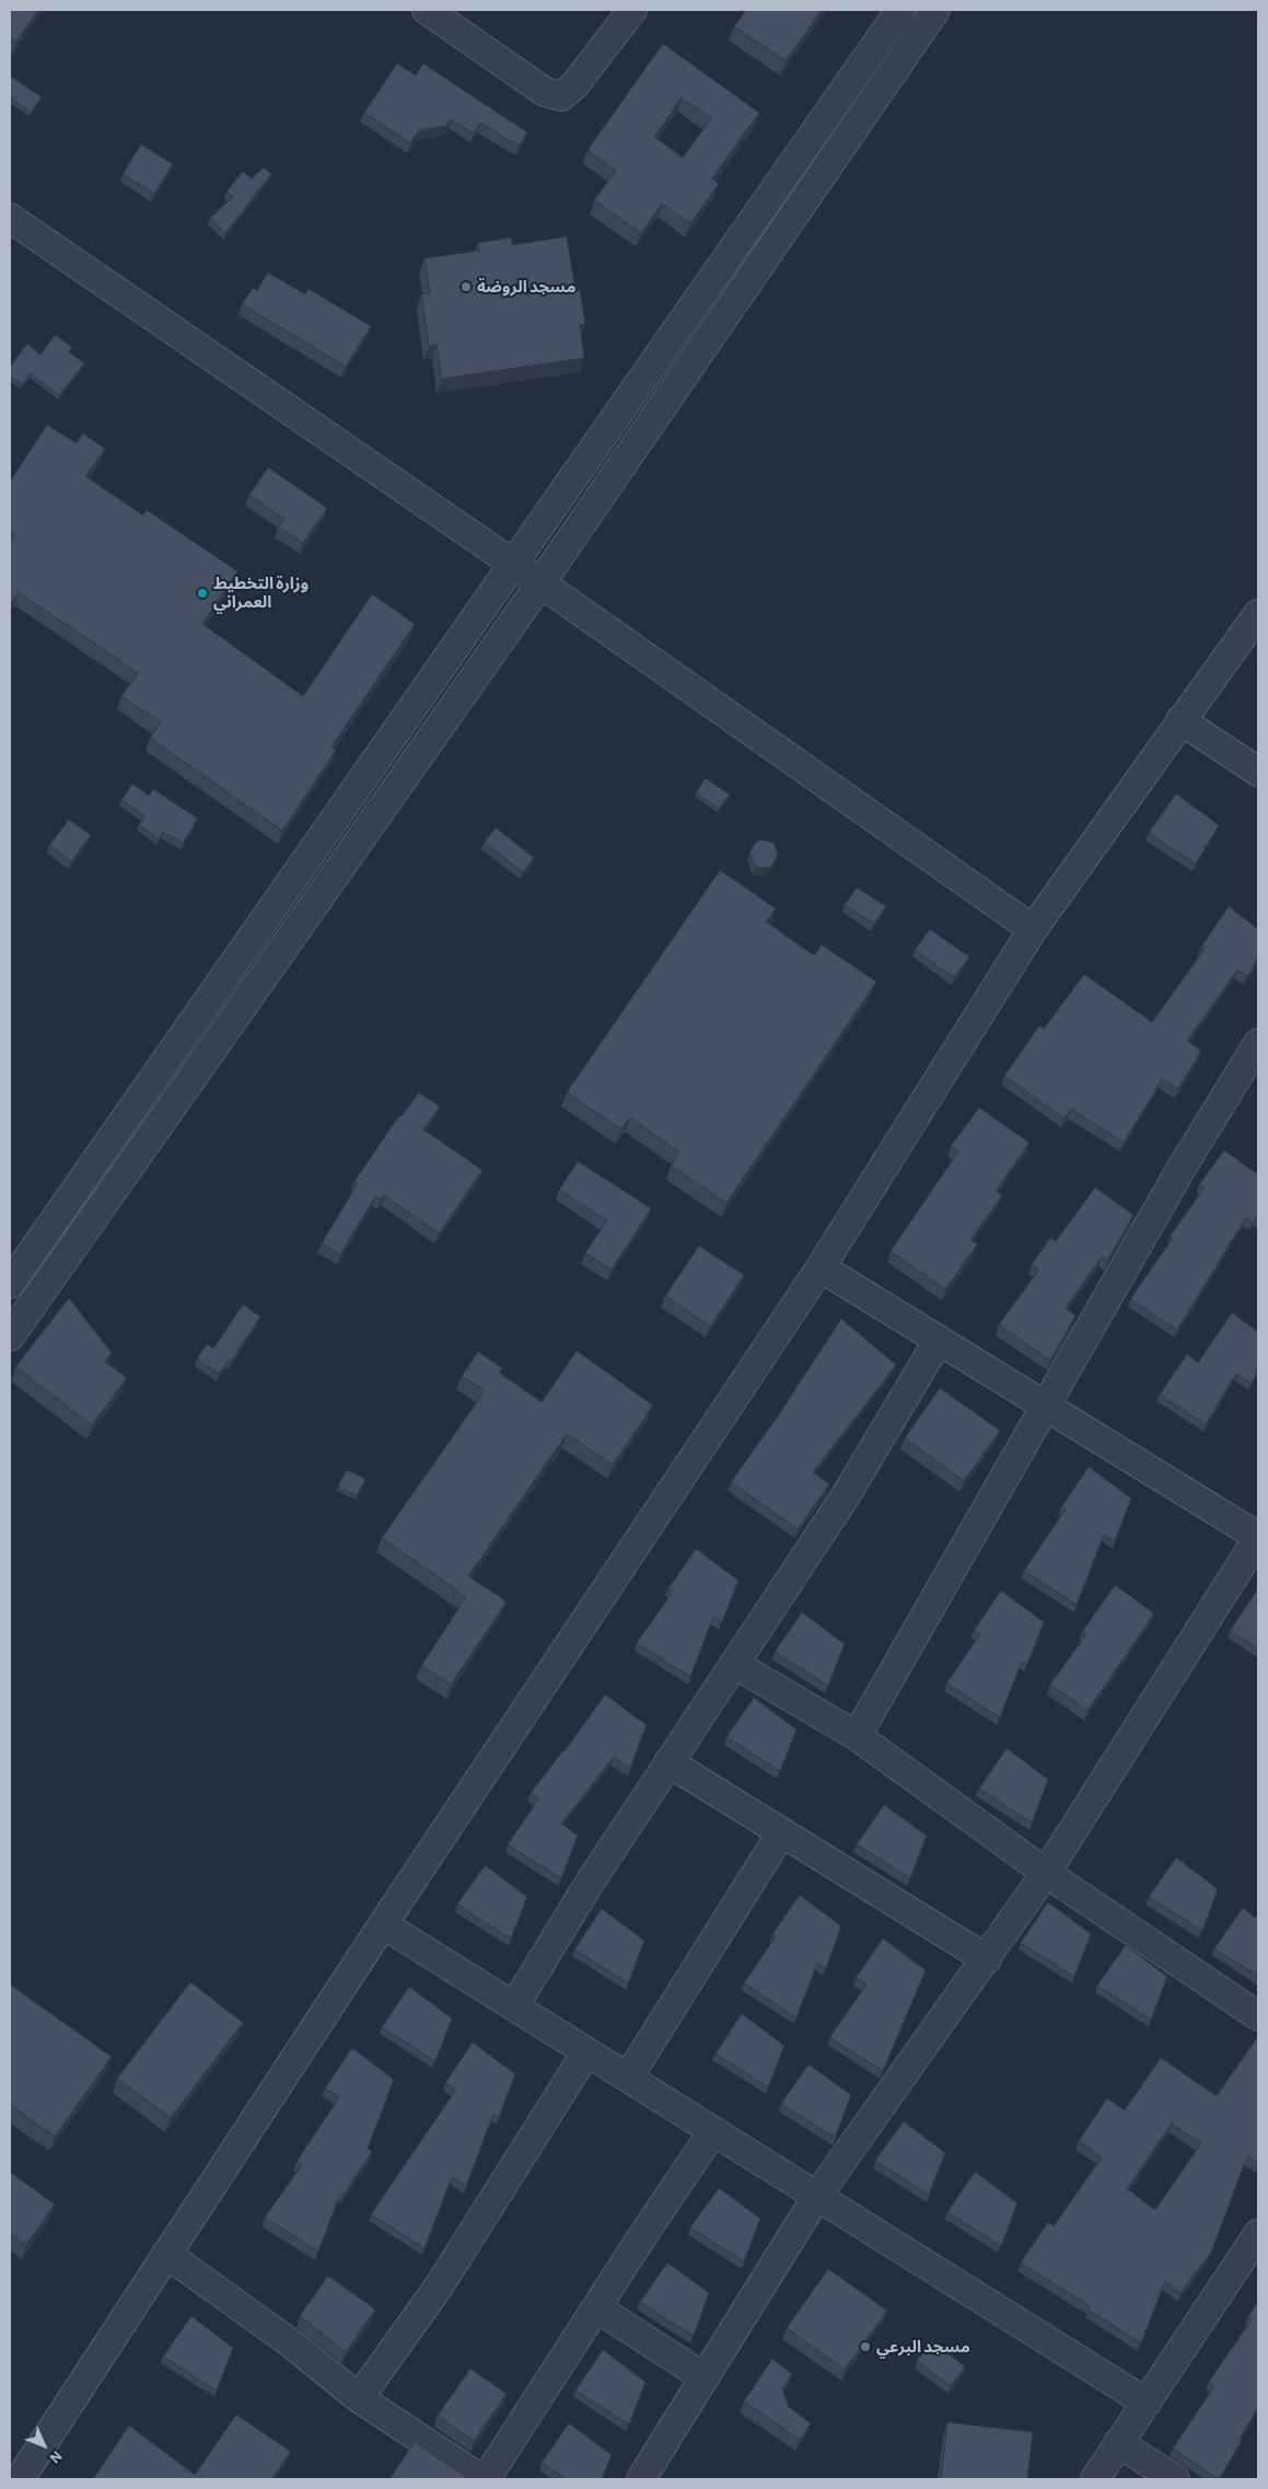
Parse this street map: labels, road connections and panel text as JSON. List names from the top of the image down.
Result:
{
  "places": ["مسجد الروضة", "وزارة التخطيط العمراني", "مسجد البرعي"],
  "north": "bottom right"
}
